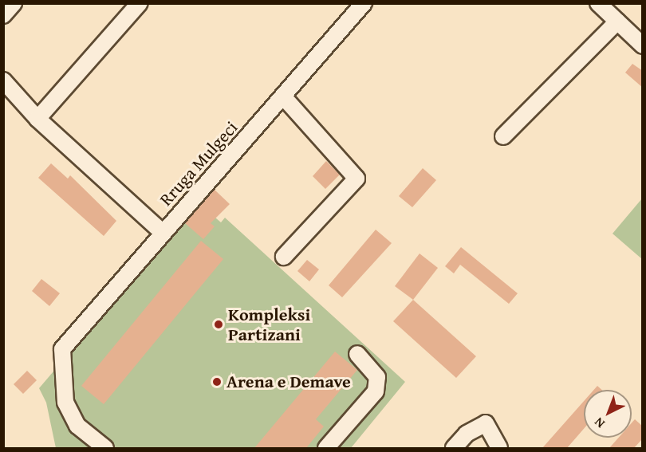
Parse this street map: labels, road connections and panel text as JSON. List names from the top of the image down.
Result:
{
  "streets": {
    "street": ["Rruga Mulgeci"]
  },
  "places": ["Kompleksi Partizani", "Arena e Demave"],
  "north": "bottom left"
}
